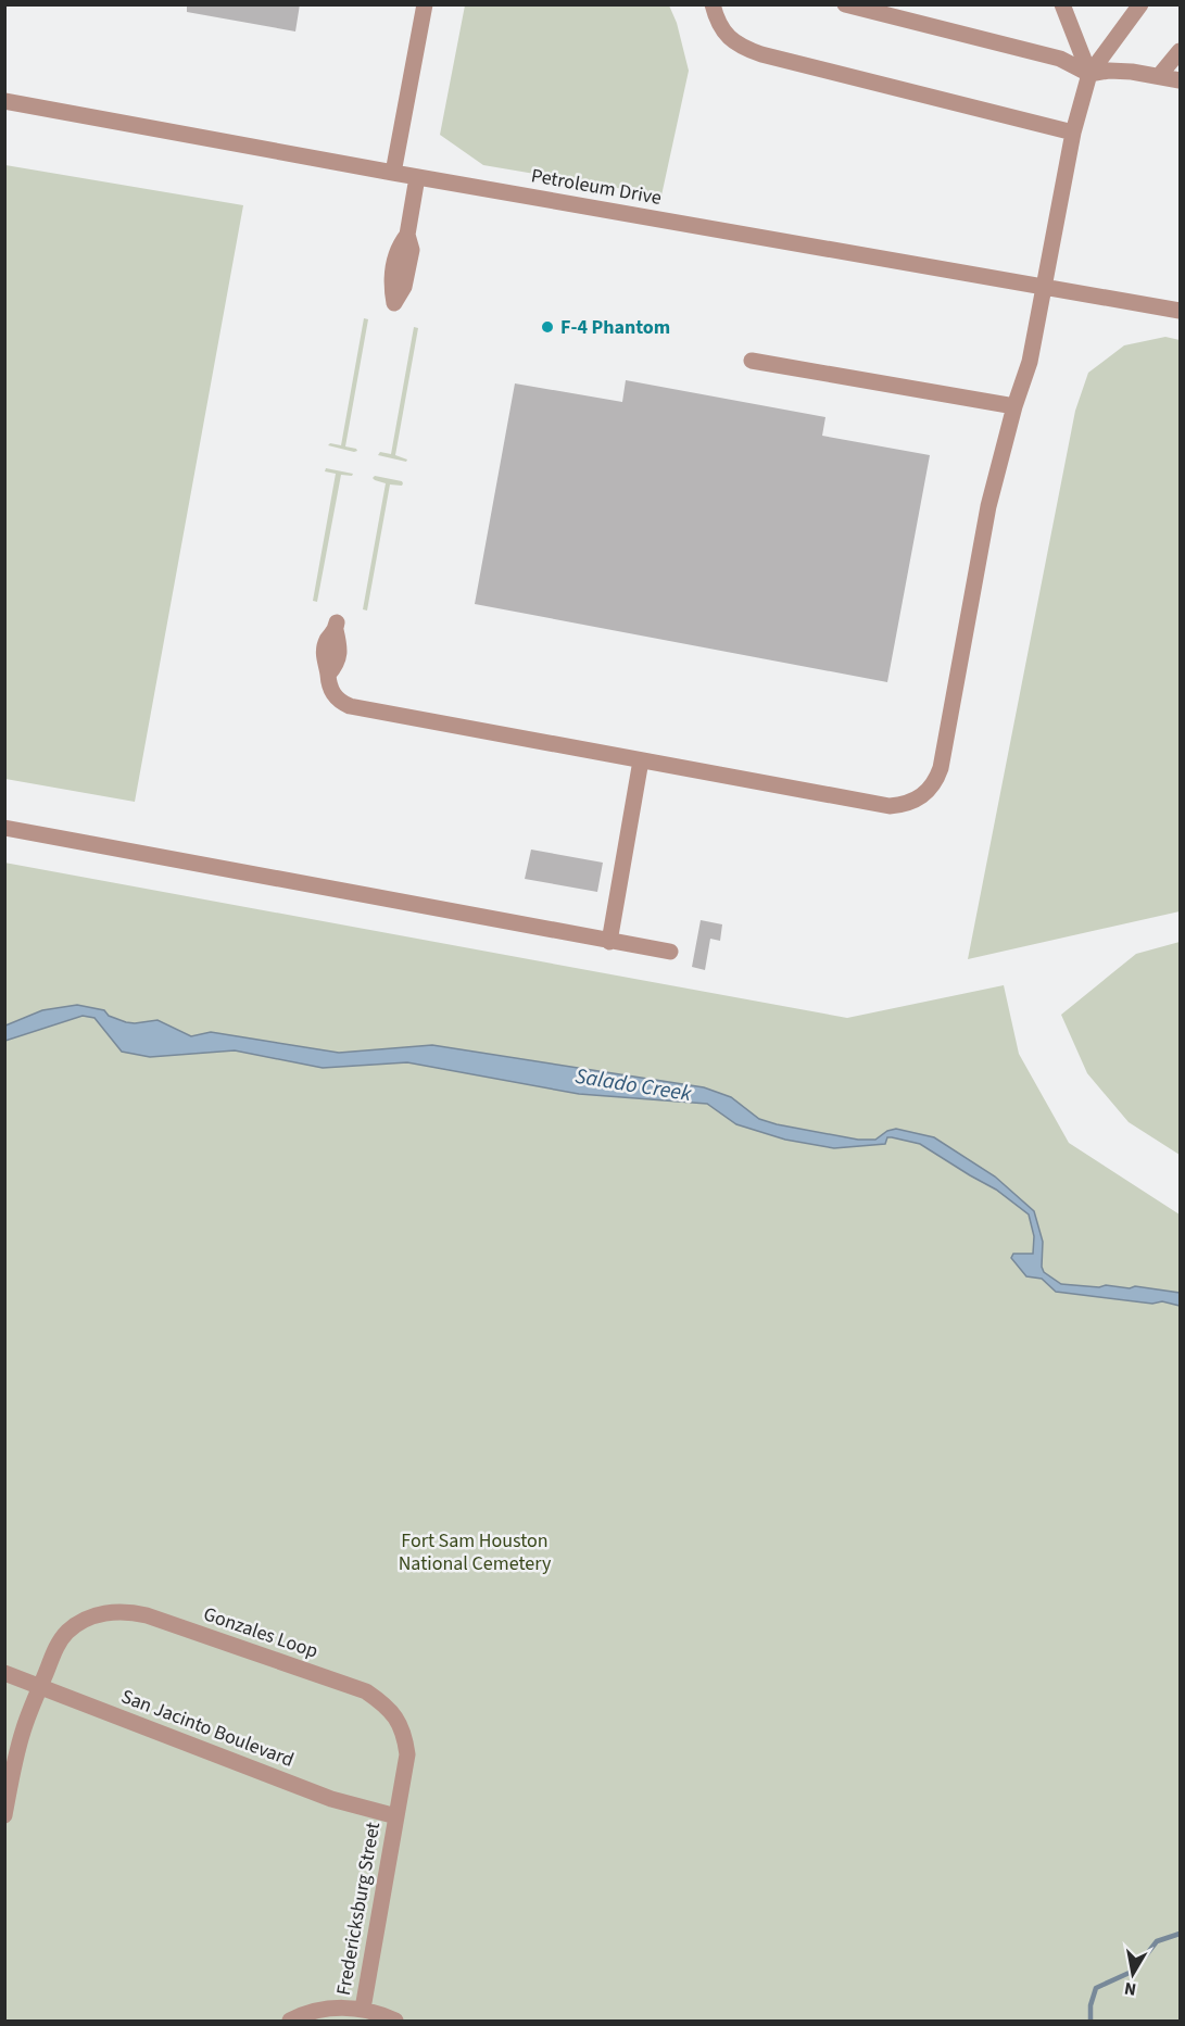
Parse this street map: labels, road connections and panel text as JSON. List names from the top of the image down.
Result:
{
  "streets": {
    "street": [
      "Petroleum Drive",
      "Gonzales Loop",
      "San Jacinto Boulevard",
      "Fredericksburg Street"
    ]
  },
  "crossings": [
    ["Gonzales Loop", "San Jacinto Boulevard"],
    ["Gonzales Loop", "Fredericksburg Street"],
    ["San Jacinto Boulevard", "Fredericksburg Street"]
  ],
  "water": ["Salado Creek"],
  "parks": ["Fort Sam Houston National Cemetery"],
  "places": ["F-4 Phantom"],
  "north": "bottom"
}
